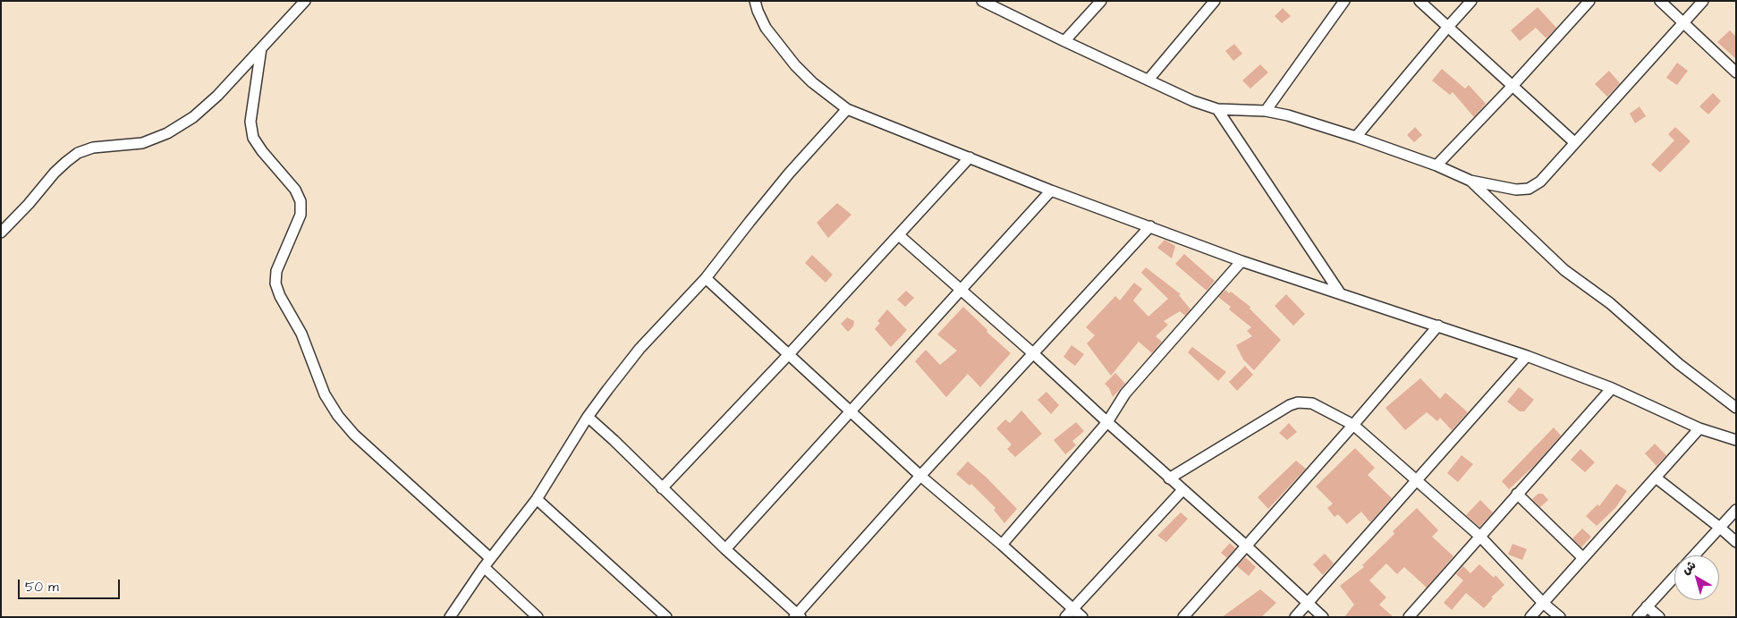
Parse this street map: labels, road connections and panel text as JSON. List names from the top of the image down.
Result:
{
  "scale_bar": "50 m",
  "north": "top left"
}
